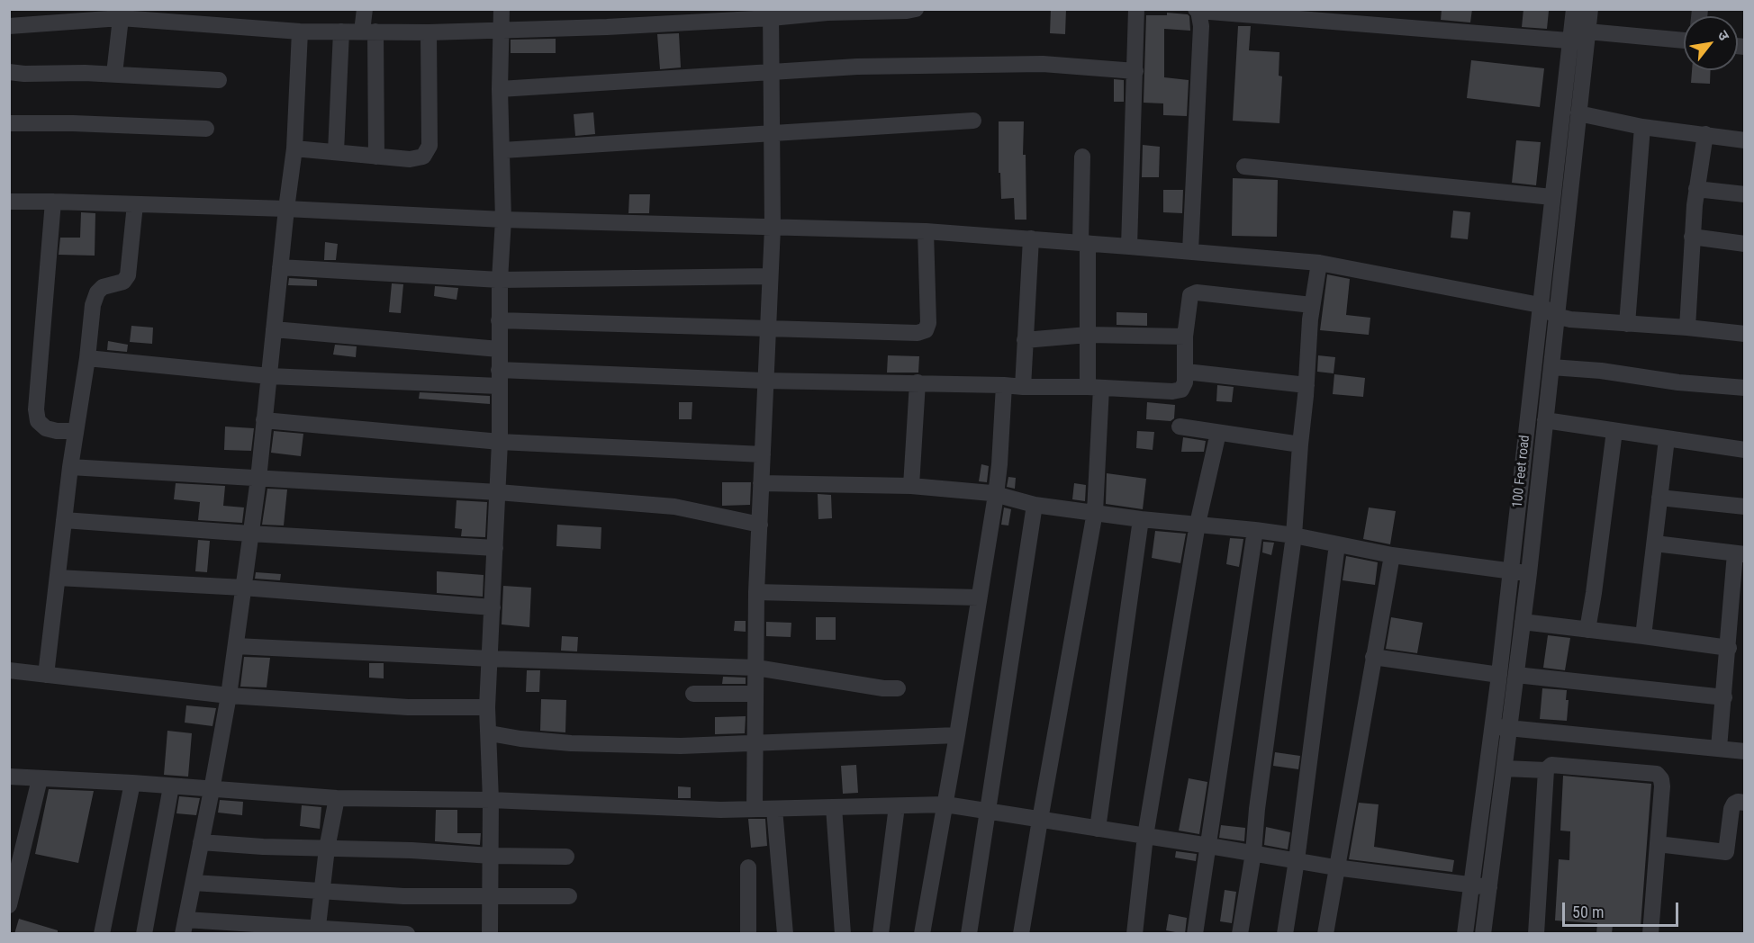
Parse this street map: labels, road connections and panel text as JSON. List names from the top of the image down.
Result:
{
  "streets": {
    "street": ["100 Feet road"]
  },
  "scale_bar": "50 m",
  "north": "top right"
}
